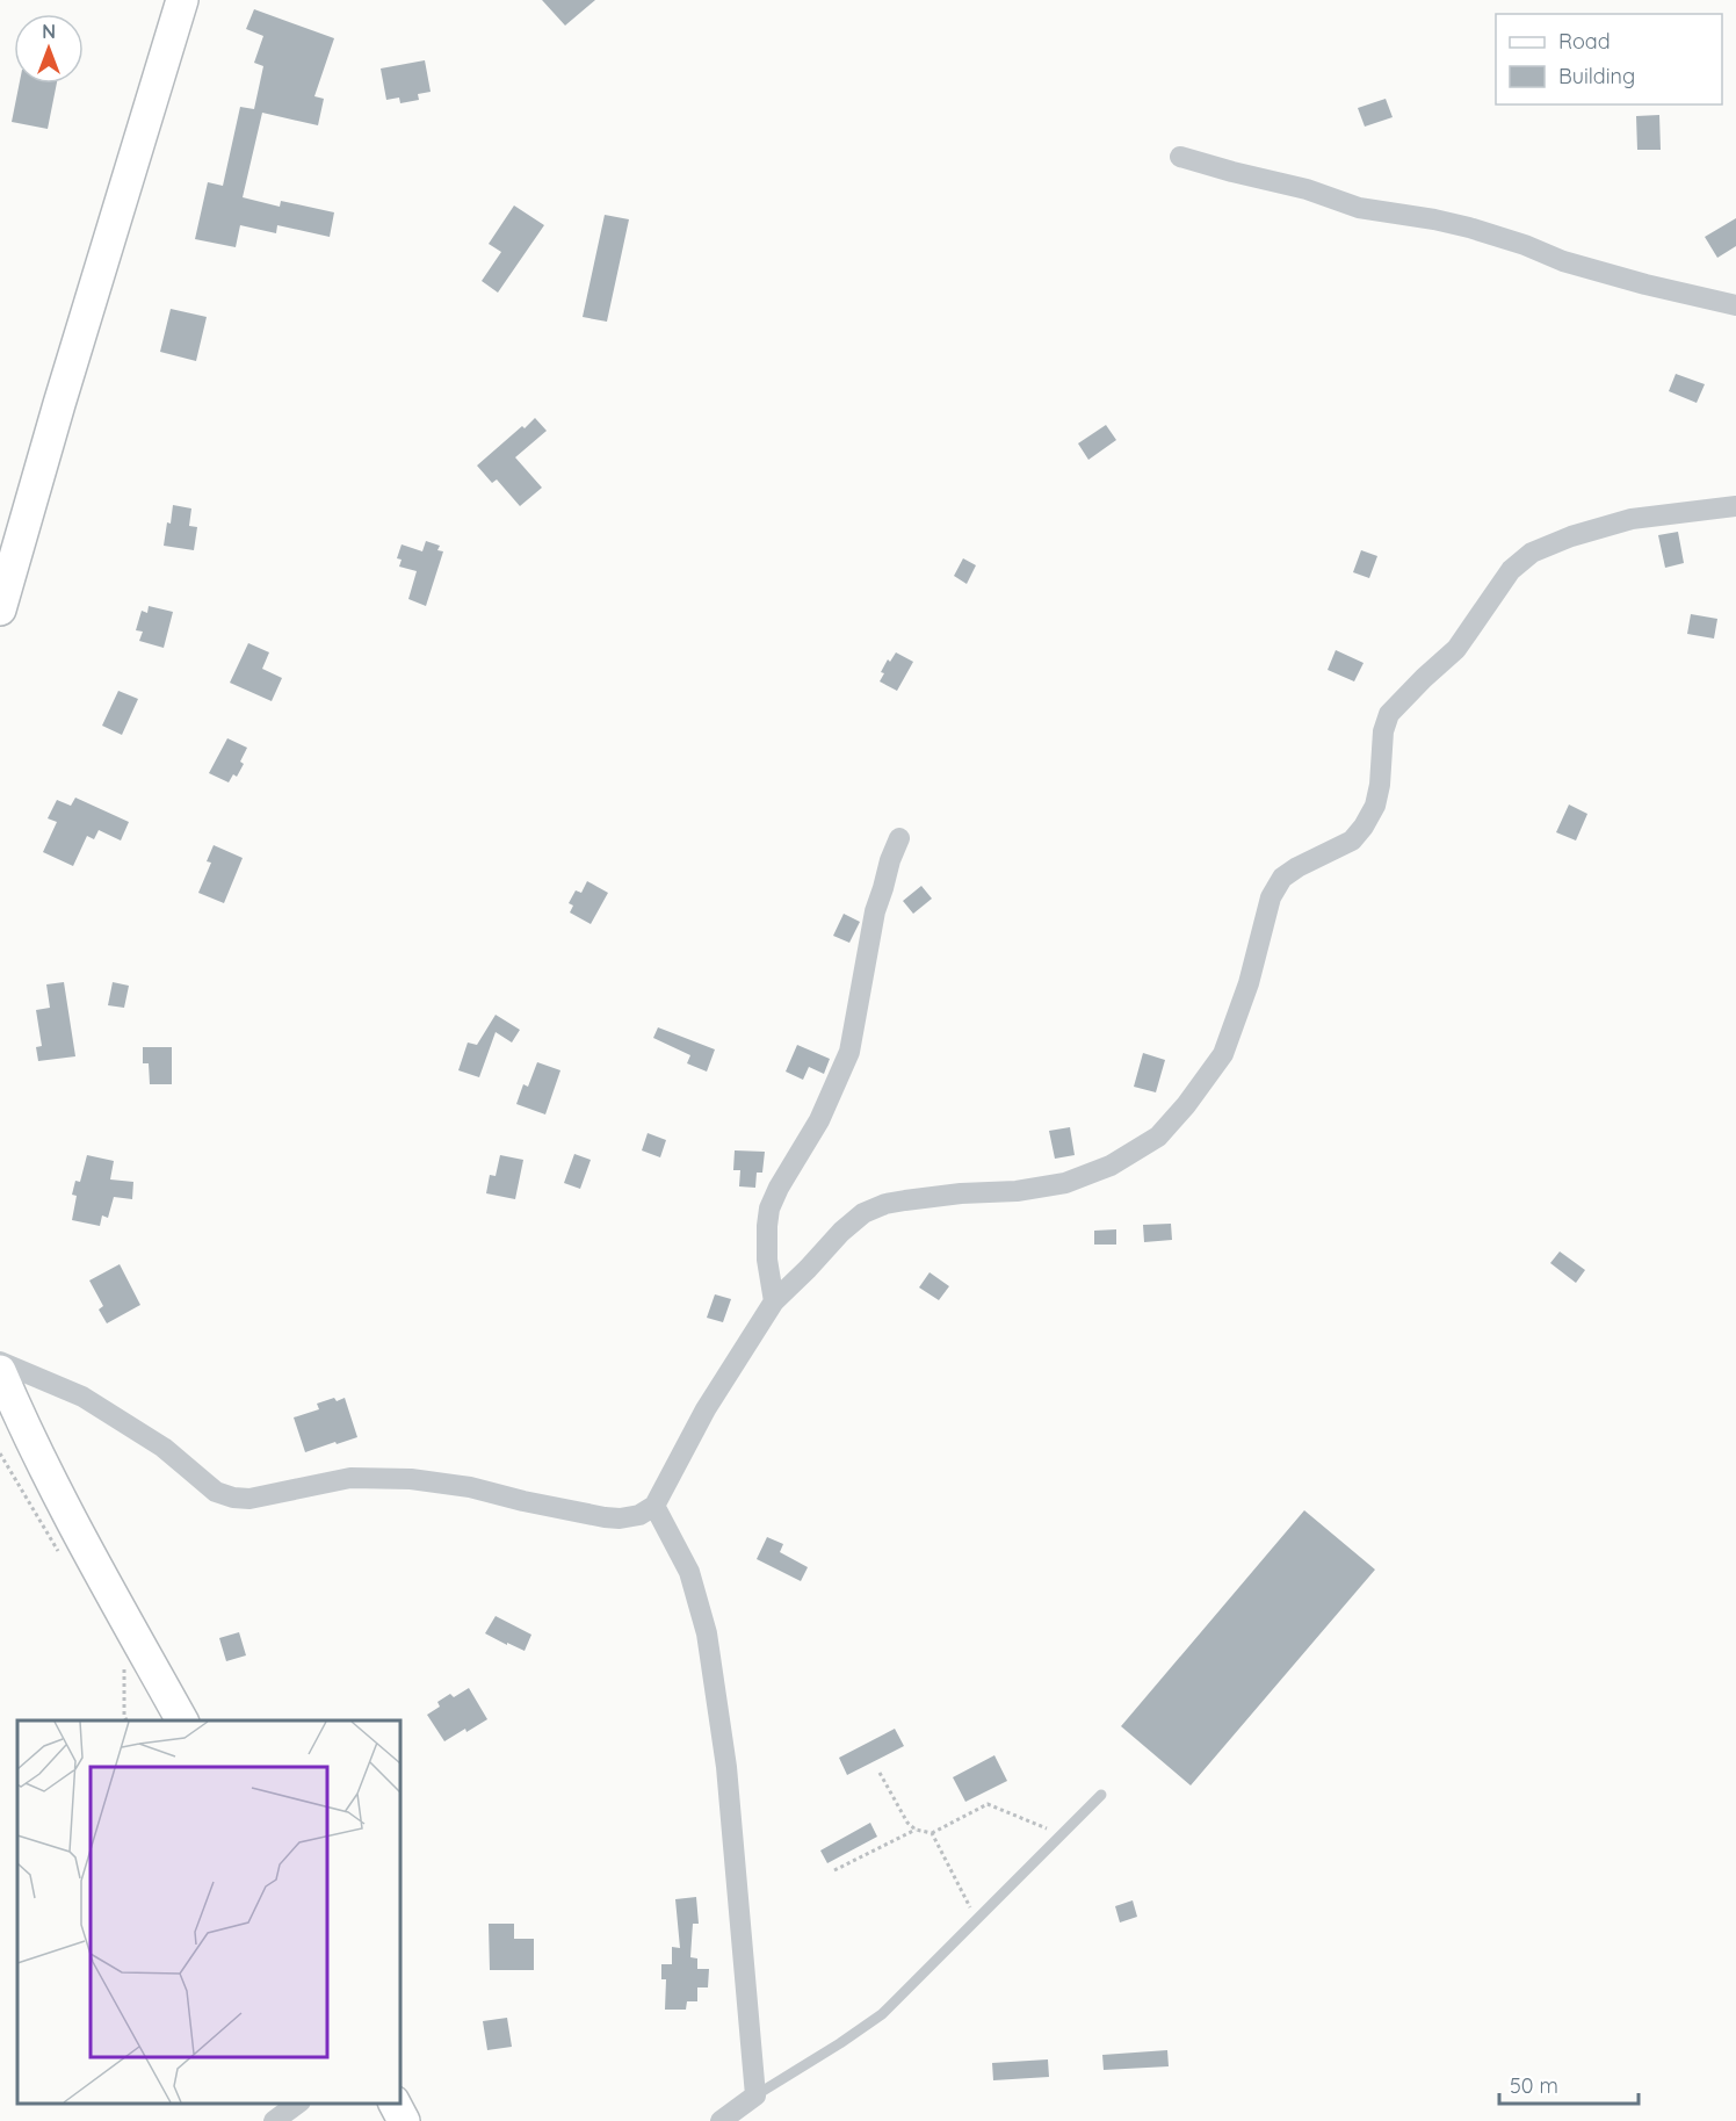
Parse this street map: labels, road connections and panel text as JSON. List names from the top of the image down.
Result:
{
  "legend": ["Road", "Building"],
  "scale_bar": "50 m",
  "north": "top"
}
